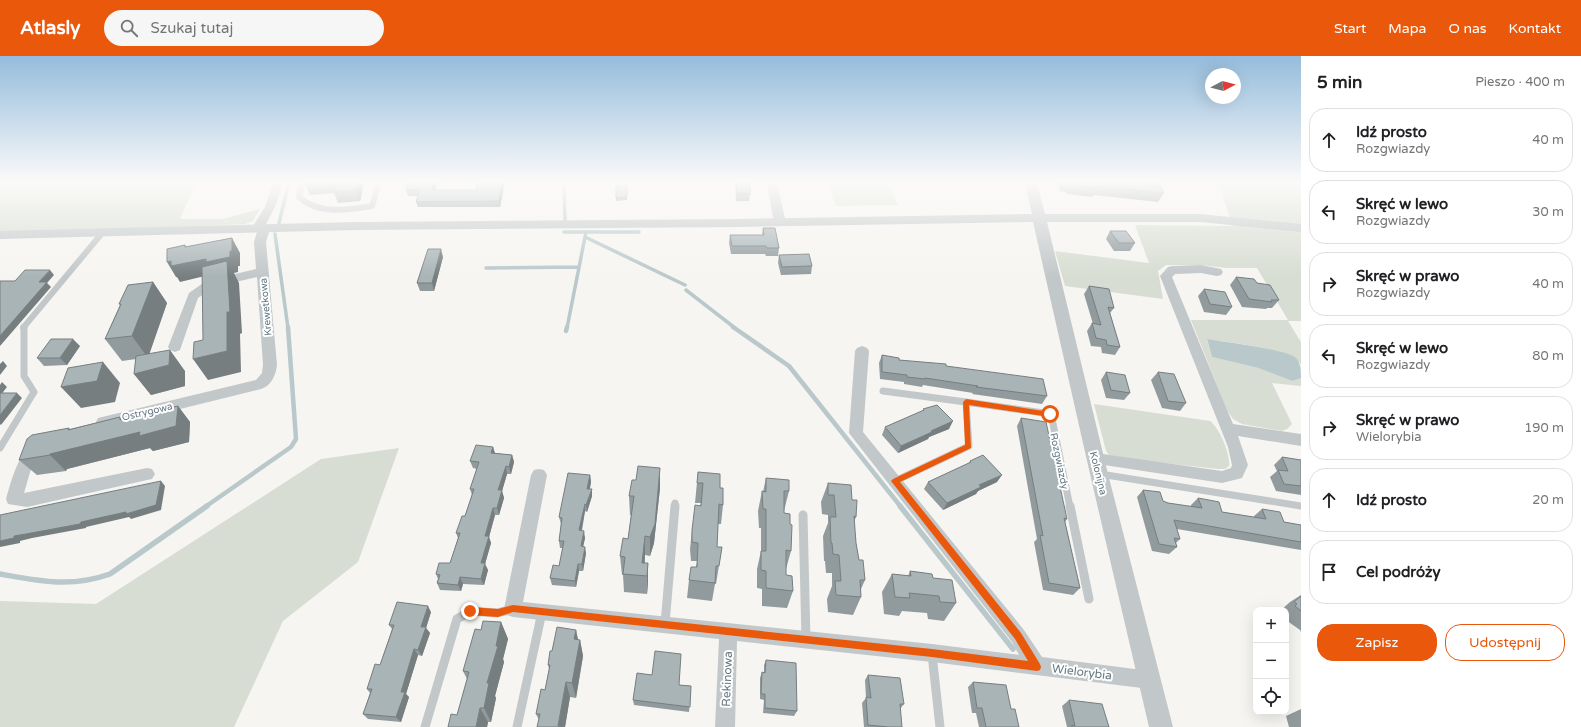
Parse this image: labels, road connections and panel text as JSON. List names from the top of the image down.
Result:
{
  "streets": {
    "street": [
      "Krewetkowa",
      "Ostrygowa",
      "Kolonijna",
      "Wielorybia",
      "Rekinowa"
    ],
    "lane": ["Rozgwiazdy"]
  },
  "crossings": [
    ["Krewetkowa", "Ostrygowa"],
    ["Kolonijna", "Wielorybia"],
    ["Wielorybia", "Rekinowa"]
  ],
  "north": "right",
  "page": {
    "header": "Atlasly",
    "search": "Szukaj tutaj",
    "nav": [
      "Start",
      "Mapa",
      "O nas",
      "Kontakt"
    ],
    "heading": ["5 min", "Pieszo · 400 m"],
    "list": [
      ["Idź prosto", "Rozgwiazdy", "40 m"],
      ["Skręć w lewo", "Rozgwiazdy", "30 m"],
      ["Skręć w prawo", "Rozgwiazdy", "40 m"],
      ["Skręć w lewo", "Rozgwiazdy", "80 m"],
      ["Skręć w prawo", "Wielorybia", "190 m"],
      ["Idź prosto", "20 m"],
      "Cel podróży"
    ],
    "map_buttons": ["+", "−"],
    "buttons": ["Zapisz", "Udostępnij"]
  }
}
